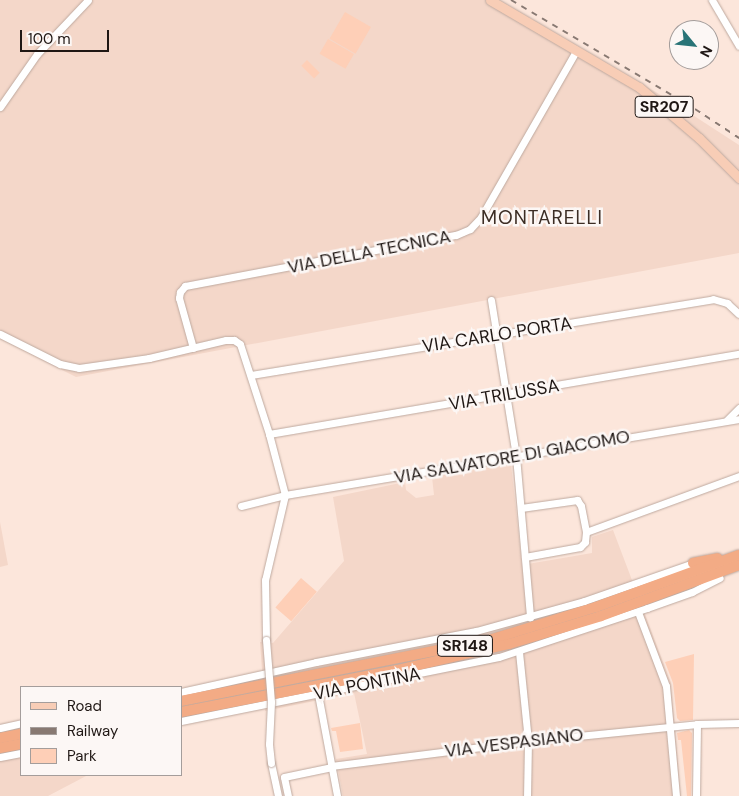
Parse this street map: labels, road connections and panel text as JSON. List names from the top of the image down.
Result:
{
  "streets": {
    "highway": ["SR148"],
    "main road": ["SR207"],
    "street": [
      "VIA DELLA TECNICA",
      "VIA CARLO PORTA",
      "VIA TRILUSSA",
      "VIA SALVATORE DI GIACOMO",
      "VIA PONTINA",
      "VIA VESPASIANO"
    ]
  },
  "crossings": [
    ["SR207", "VIA DELLA TECNICA"]
  ],
  "districts": ["MONTARELLI"],
  "legend": ["Road", "Railway", "Park"],
  "scale_bar": "100 m",
  "north": "bottom right"
}
